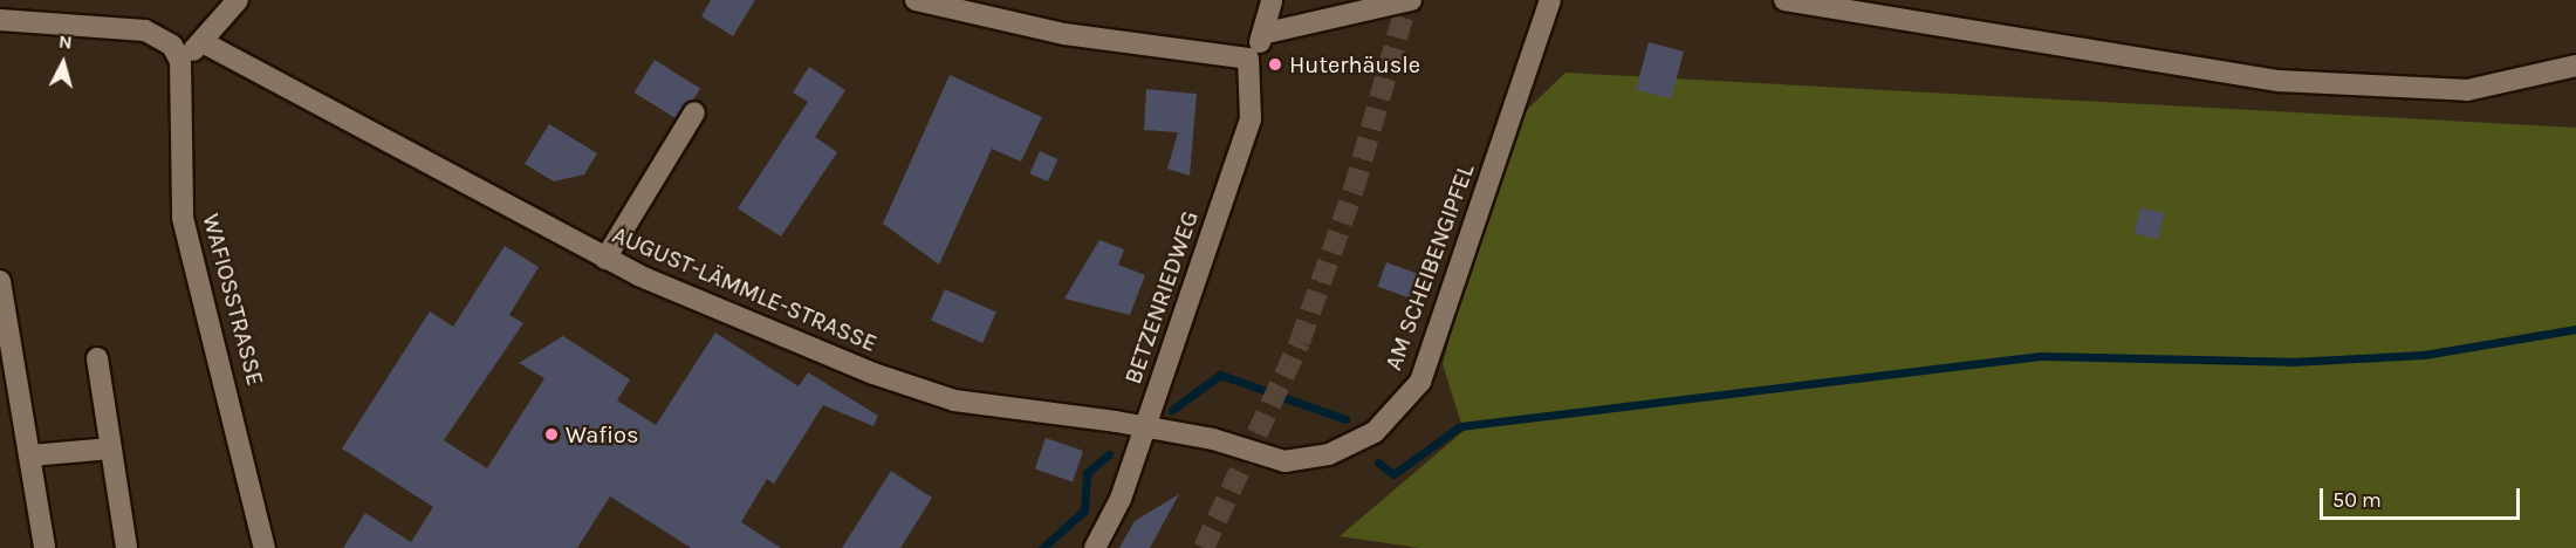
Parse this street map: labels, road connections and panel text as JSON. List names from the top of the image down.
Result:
{
  "streets": {
    "street": [
      "AM SCHEIBENGIPFEL",
      "AUGUST-LÄMMLE-STRASSE",
      "BETZENRIEDWEG",
      "WAFIOSSTRASSE"
    ]
  },
  "crossings": [
    ["AM SCHEIBENGIPFEL", "AUGUST-LÄMMLE-STRASSE"],
    ["AM SCHEIBENGIPFEL", "BETZENRIEDWEG"],
    ["AUGUST-LÄMMLE-STRASSE", "BETZENRIEDWEG"]
  ],
  "places": ["Huterhäusle", "Wafios"],
  "scale_bar": "50 m",
  "north": "top"
}
